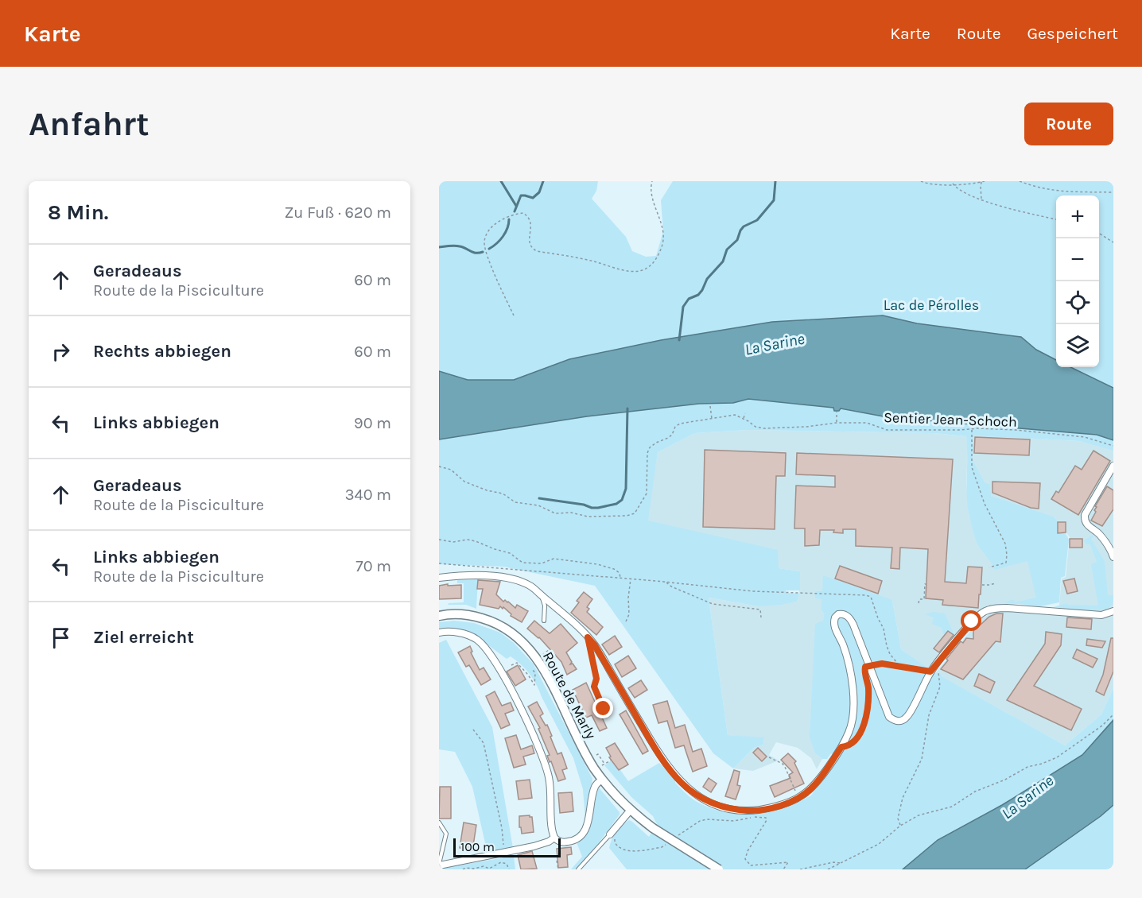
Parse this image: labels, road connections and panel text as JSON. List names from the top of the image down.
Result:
{
  "streets": {
    "main road": ["Route de Marly"],
    "path": ["Sentier Jean-Schoch"]
  },
  "water": ["La Sarine"],
  "parks": ["Lac de Pérolles"],
  "scale_bar": "100 m",
  "page": {
    "header": "Karte",
    "nav": ["Karte", "Route", "Gespeichert"],
    "buttons": "Route",
    "title": "Anfahrt",
    "heading": ["8 Min.", "Zu Fuß · 620 m"],
    "map_buttons": ["+", "−"],
    "list": [
      ["Geradeaus", "Route de la Pisciculture", "60 m"],
      ["Rechts abbiegen", "60 m"],
      ["Links abbiegen", "90 m"],
      ["Geradeaus", "Route de la Pisciculture", "340 m"],
      ["Links abbiegen", "Route de la Pisciculture", "70 m"],
      "Ziel erreicht"
    ],
    "scale": "100 m"
  }
}
